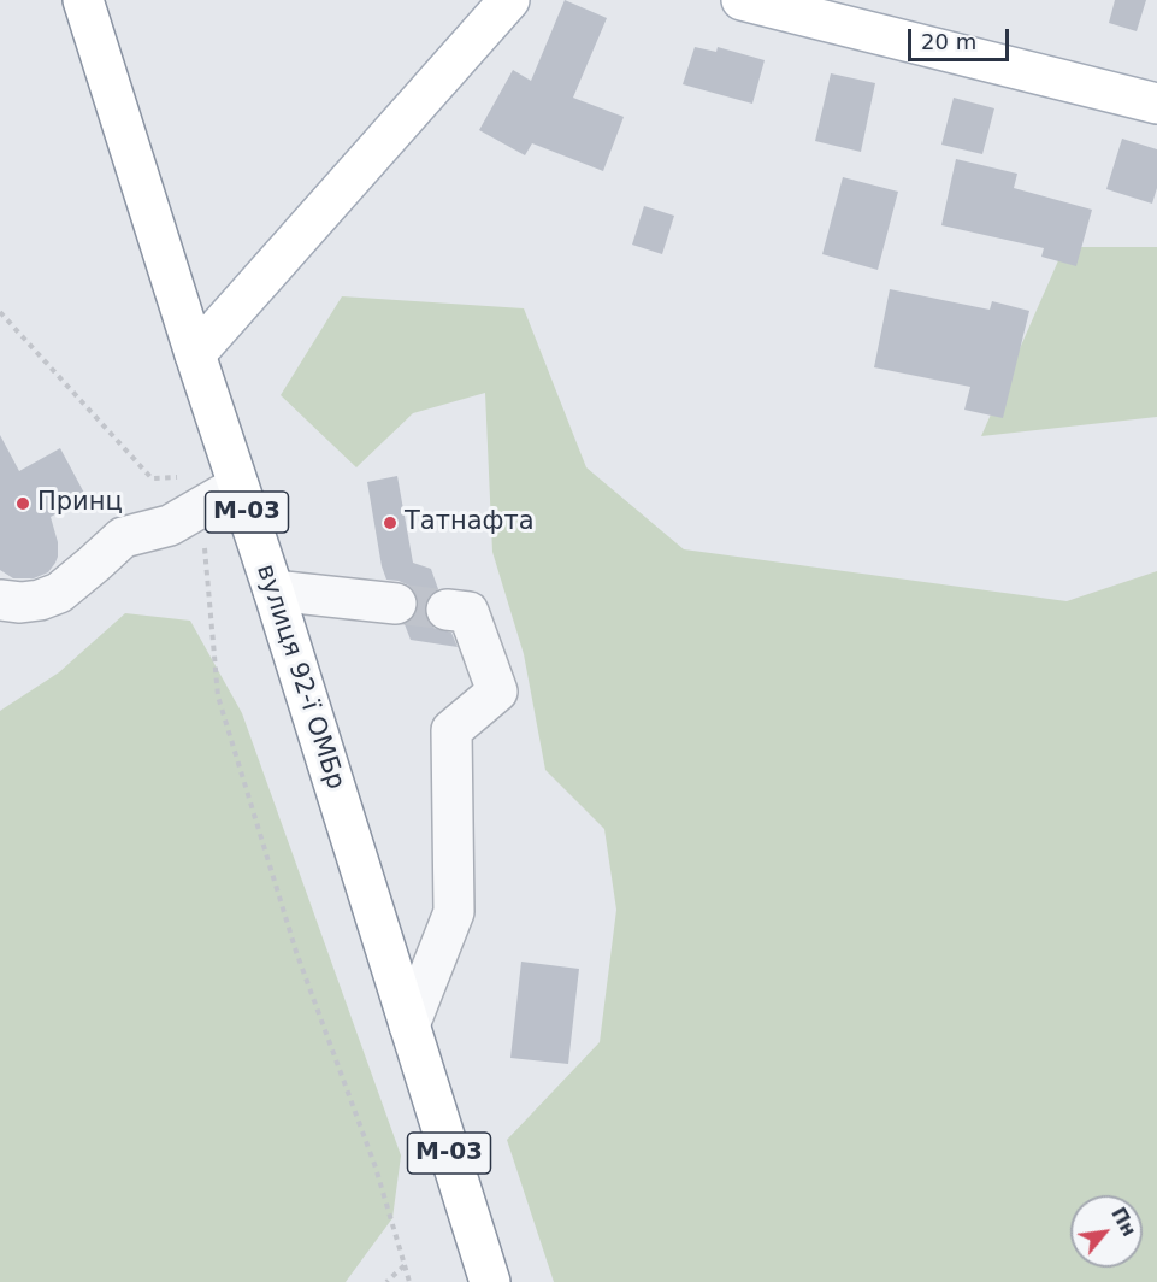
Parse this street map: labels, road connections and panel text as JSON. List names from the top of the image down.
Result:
{
  "streets": {
    "main road": ["М-03", "вулиця 92-ї ОМБр"]
  },
  "crossings": [
    ["М-03", "вулиця 92-ї ОМБр"]
  ],
  "places": ["Принц", "Татнафта"],
  "scale_bar": "20 m",
  "north": "top right"
}
